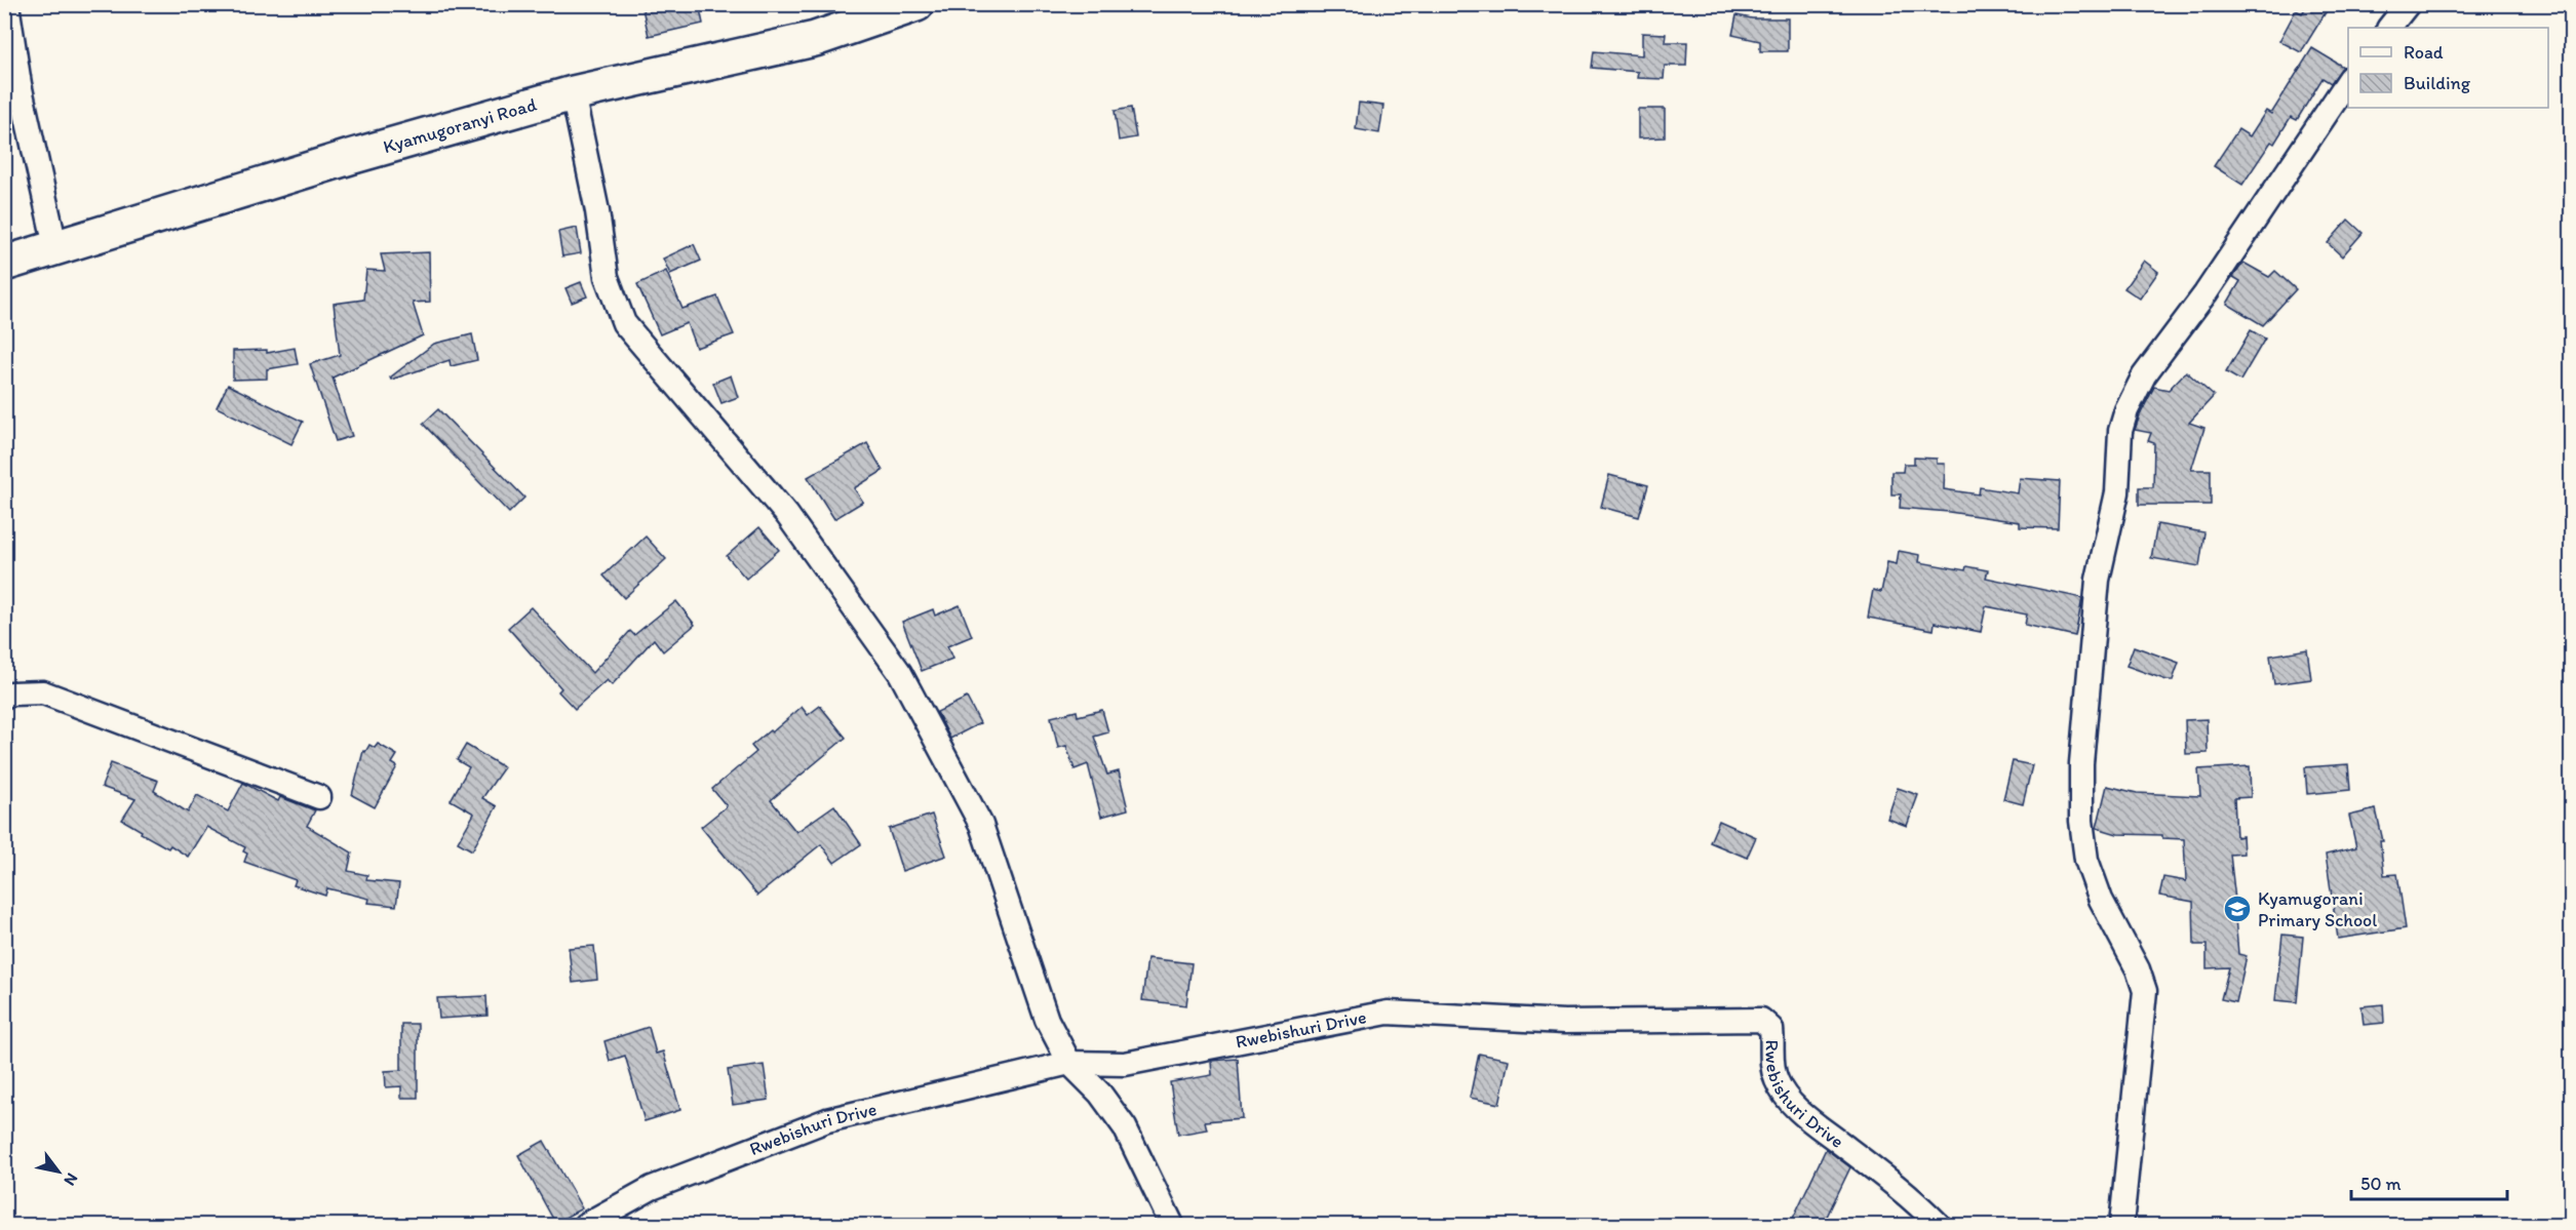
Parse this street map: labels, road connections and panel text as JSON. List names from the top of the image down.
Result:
{
  "streets": {
    "street": ["Kyamugoranyi Road", "Rwebishuri Drive"]
  },
  "places": {
    "school or university": ["Kyamugorani Primary School"]
  },
  "legend": ["Road", "Building"],
  "scale_bar": "50 m",
  "north": "bottom right"
}
